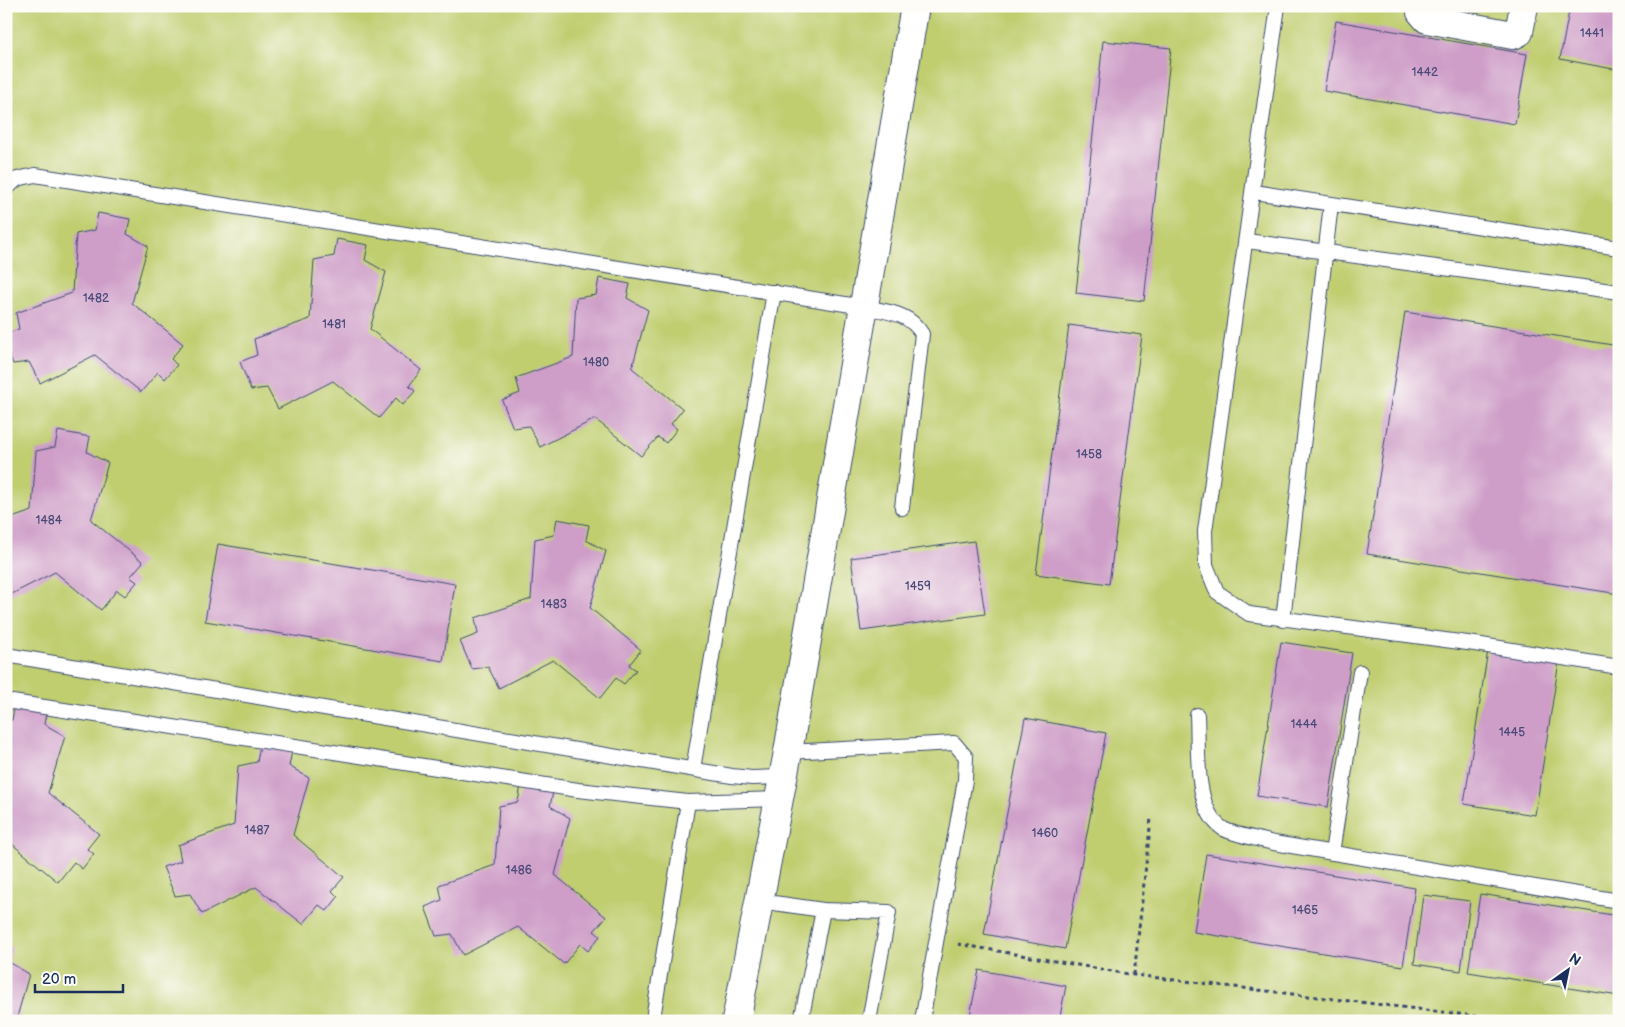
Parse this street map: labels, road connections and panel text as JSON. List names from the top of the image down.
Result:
{
  "house_numbers": [
    "1441",
    "1442",
    "1482",
    "1481",
    "1480",
    "1458",
    "1484",
    "1459",
    "1483",
    "1444",
    "1445",
    "1487",
    "1460",
    "1486",
    "1465"
  ],
  "scale_bar": "20 m",
  "north": "top right"
}
